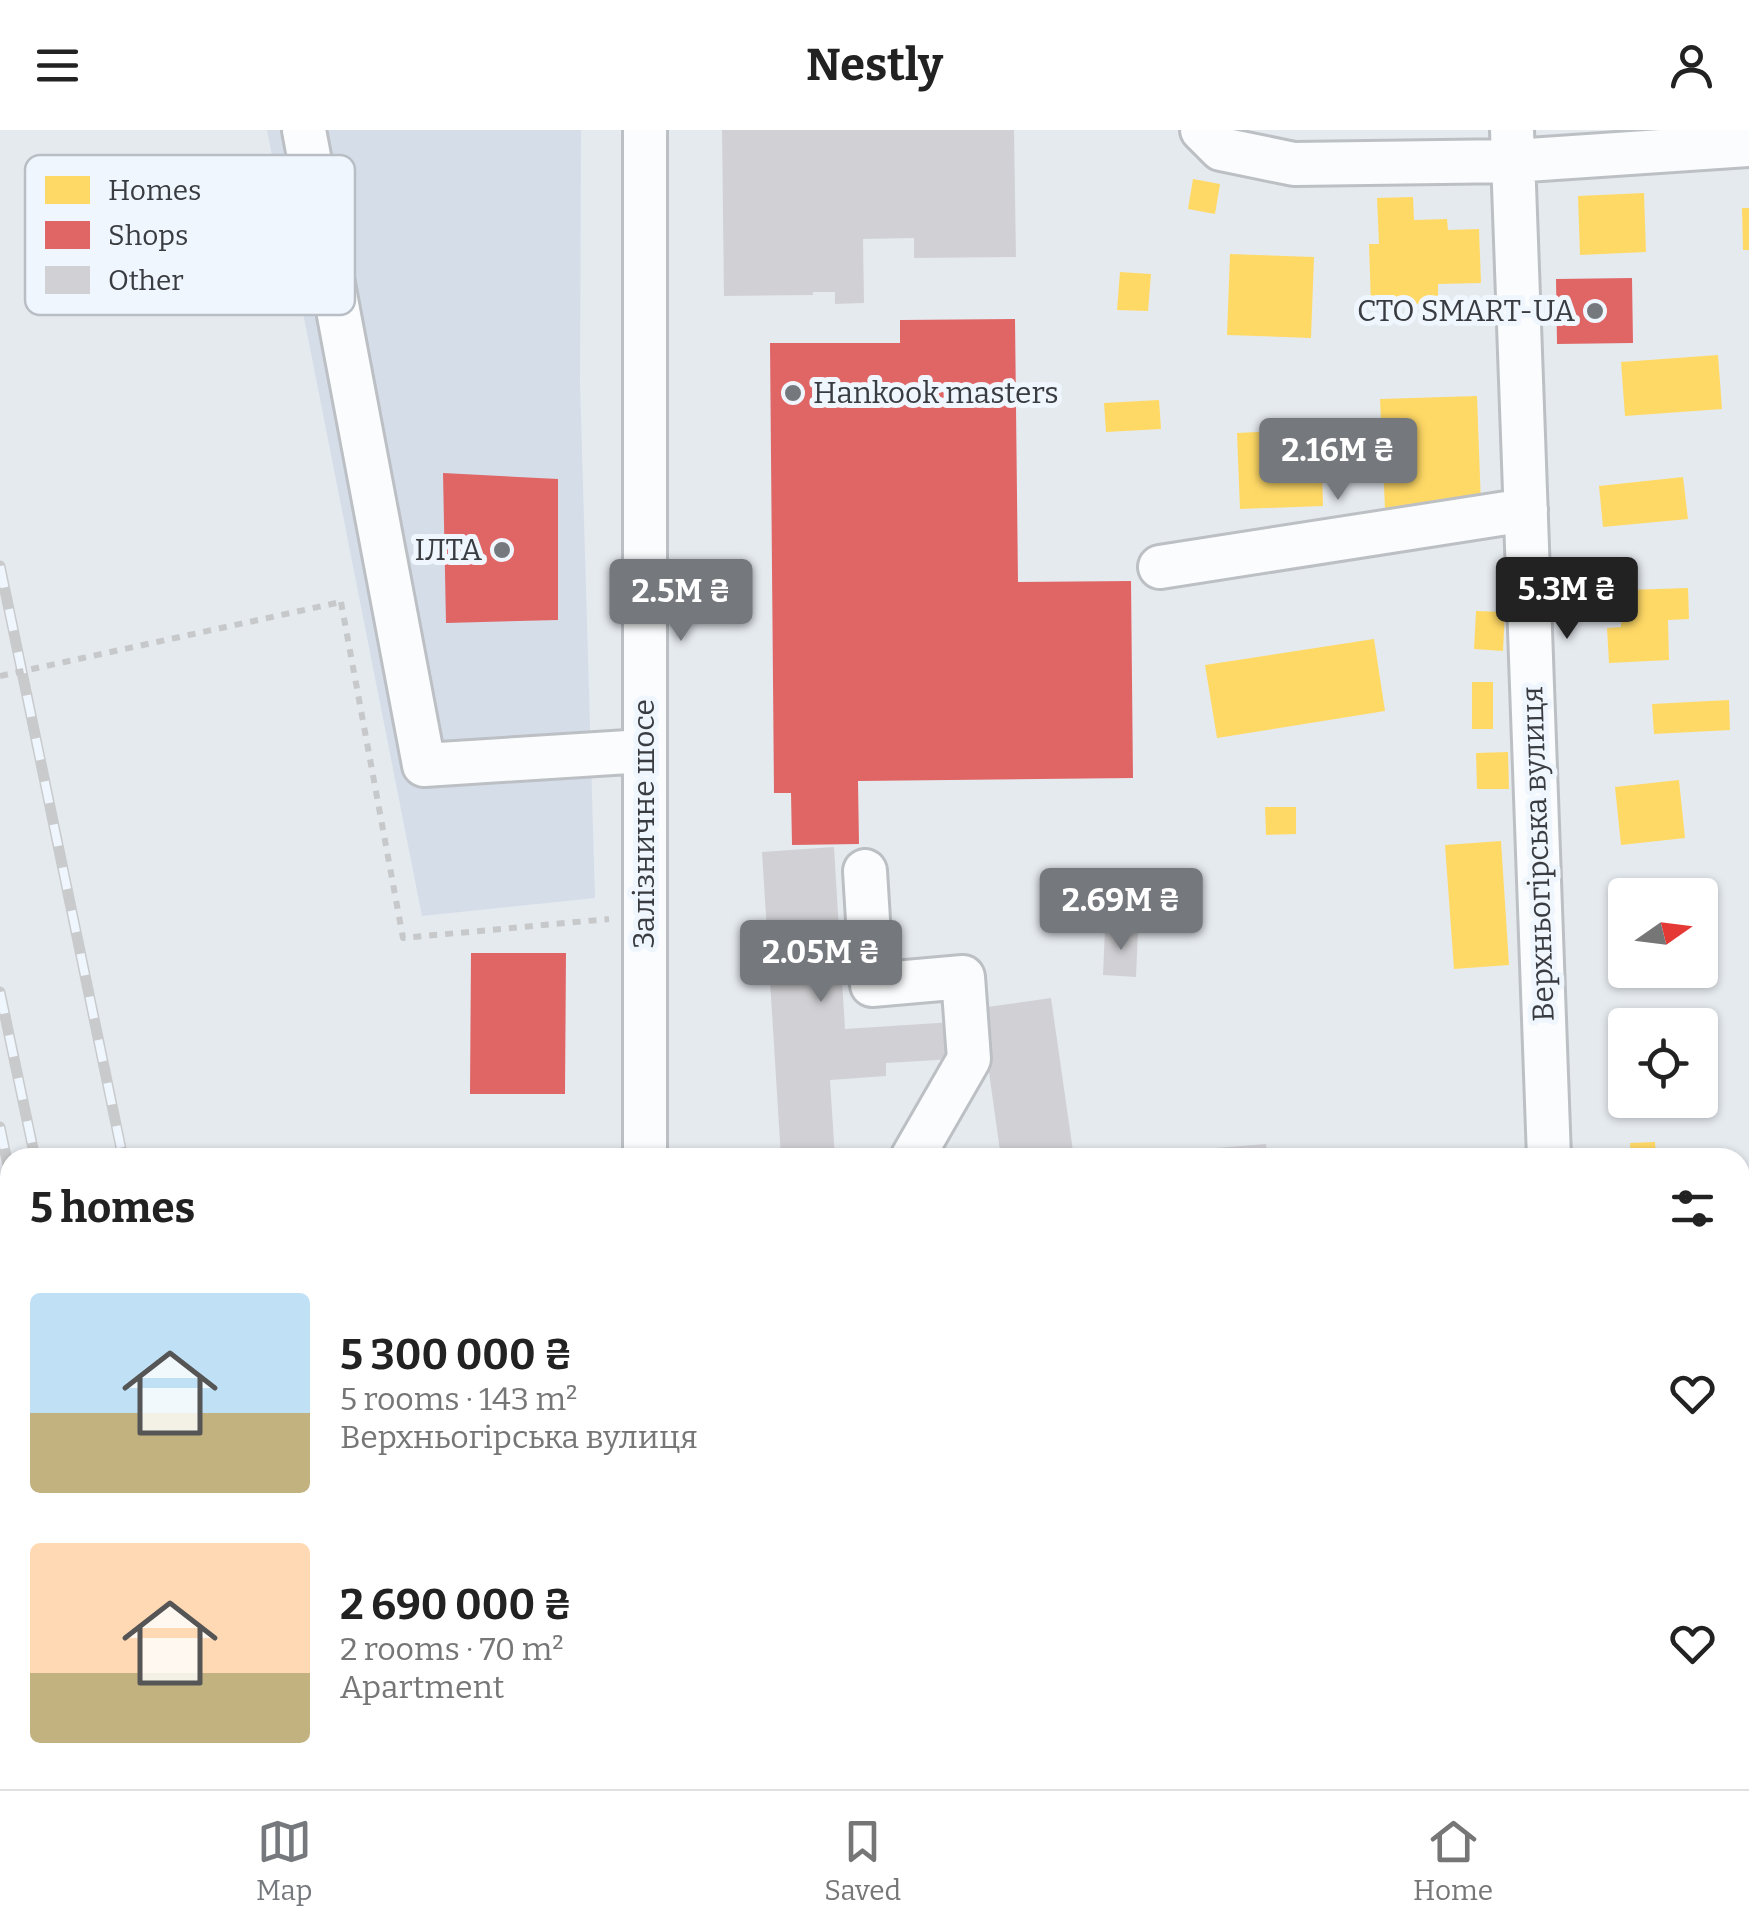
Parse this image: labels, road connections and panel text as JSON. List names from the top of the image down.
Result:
{
  "streets": {
    "street": ["Залізничне шосе", "Верхньогірська вулиця"]
  },
  "places": ["СТО SMART-UA", "Hankook masters", "ІЛТА"],
  "legend": ["Homes", "Shops", "Other"],
  "north": "right",
  "page": {
    "header": "Nestly",
    "price": [
      "2.16M ₴",
      "5.3M ₴",
      "2.5M ₴",
      "2.69M ₴",
      "2.05M ₴"
    ],
    "heading": "5 homes",
    "list": [
      {
        "name": "5 300 000 ₴",
        "note": "5 rooms · 143 m² · Верхньогірська вулиця"
      },
      {
        "name": "2 690 000 ₴",
        "note": "2 rooms · 70 m² · Apartment"
      }
    ],
    "tabs": ["Map", "Saved", "Home"]
  }
}
